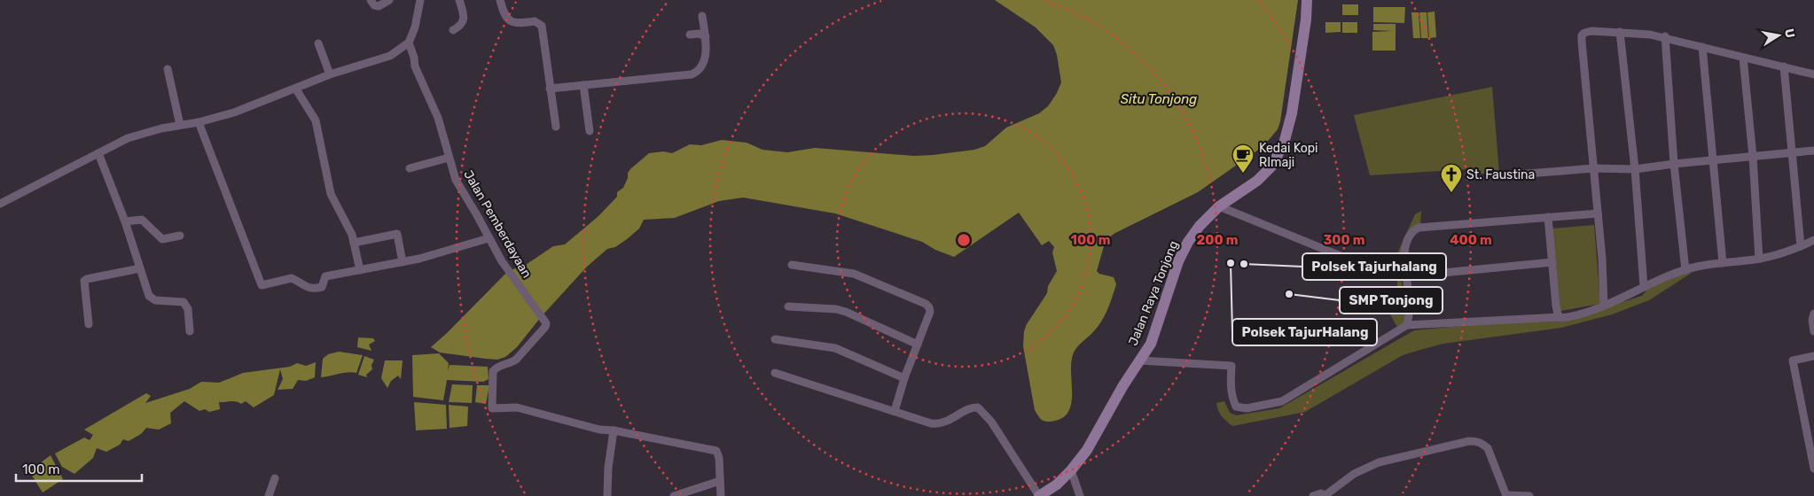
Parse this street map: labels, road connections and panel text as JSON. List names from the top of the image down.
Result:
{
  "streets": {
    "main road": ["Jalan Raya Tonjong"],
    "street": ["Jalan Pemberdayaan"]
  },
  "water": ["Situ Tonjong"],
  "places": {
    "cafe": ["Kedai Kopi RImaji"],
    "church": ["St. Faustina"],
    "other": ["Polsek TajurHalang", "Polsek Tajurhalang", "SMP Tonjong"]
  },
  "scale_bar": "100 m",
  "north": "right",
  "rings": [
    "100 m",
    "200 m",
    "300 m",
    "400 m"
  ]
}
